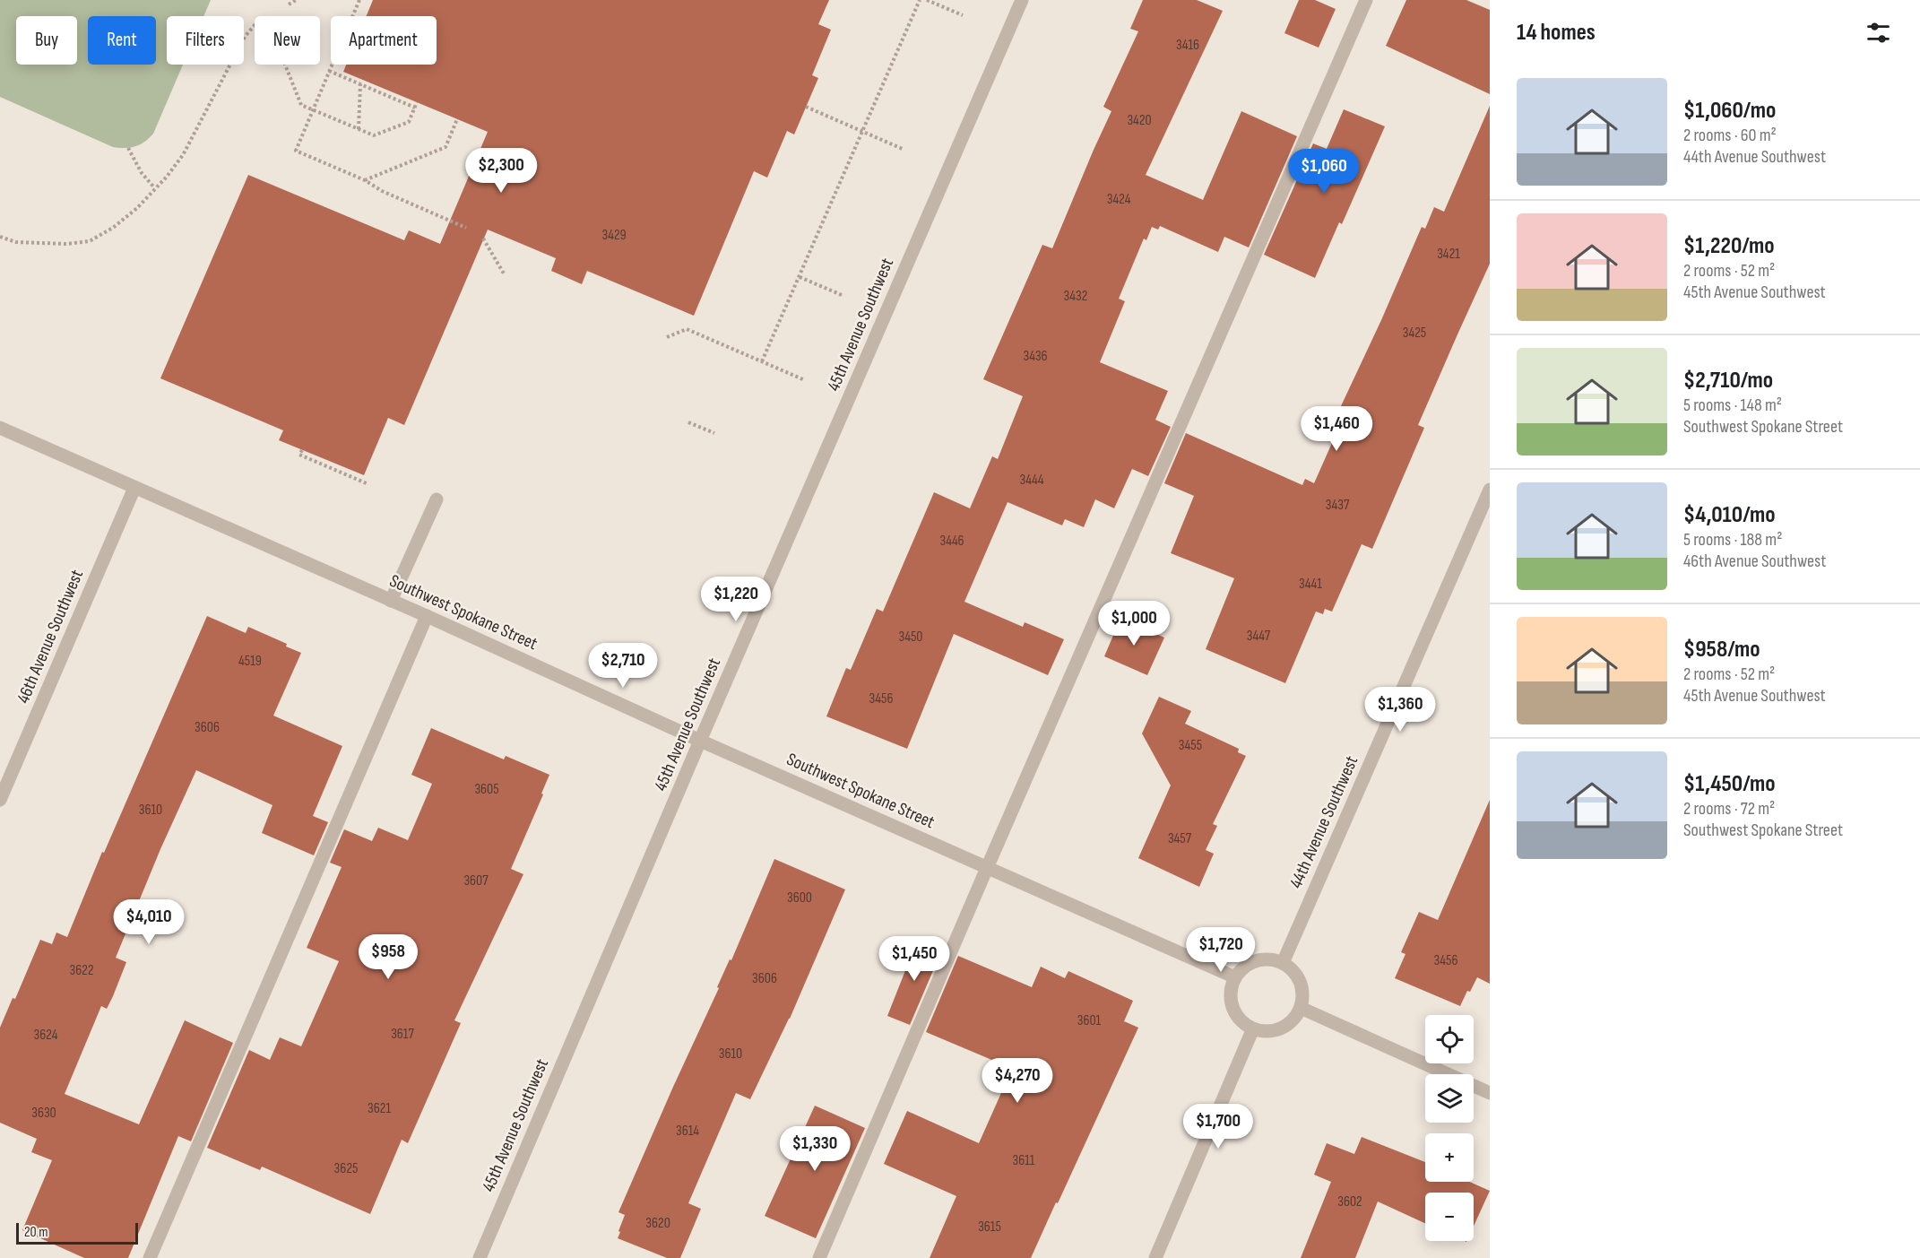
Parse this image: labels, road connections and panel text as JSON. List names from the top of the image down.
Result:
{
  "streets": {
    "street": [
      "45th Avenue Southwest",
      "Southwest Spokane Street",
      "46th Avenue Southwest",
      "44th Avenue Southwest"
    ]
  },
  "crossings": [
    ["45th Avenue Southwest", "Southwest Spokane Street"],
    ["Southwest Spokane Street", "46th Avenue Southwest"],
    ["Southwest Spokane Street", "44th Avenue Southwest"]
  ],
  "house_numbers": [
    "3416",
    "3420",
    "3424",
    "3429",
    "3421",
    "3432",
    "3425",
    "3436",
    "3444",
    "3437",
    "3446",
    "3441",
    "3447",
    "3450",
    "4519",
    "3456",
    "3606",
    "3455",
    "3605",
    "3610",
    "3457",
    "3607",
    "3600",
    "3456",
    "3622",
    "3606",
    "3601",
    "3617",
    "3624",
    "3610",
    "3621",
    "3630",
    "3614",
    "3611",
    "3625",
    "3602",
    "3620",
    "3615"
  ],
  "scale_bar": "20 m",
  "page": {
    "heading": "14 homes",
    "chip": [
      "Buy",
      "Rent",
      "Filters",
      "New",
      "Apartment"
    ],
    "list": [
      {
        "name": "$1,060/mo",
        "note": "2 rooms · 60 m² · 44th Avenue Southwest"
      },
      {
        "name": "$1,220/mo",
        "note": "2 rooms · 52 m² · 45th Avenue Southwest"
      },
      {
        "name": "$2,710/mo",
        "note": "5 rooms · 148 m² · Southwest Spokane Street"
      },
      {
        "name": "$4,010/mo",
        "note": "5 rooms · 188 m² · 46th Avenue Southwest"
      },
      {
        "name": "$958/mo",
        "note": "2 rooms · 52 m² · 45th Avenue Southwest"
      },
      {
        "name": "$1,450/mo",
        "note": "2 rooms · 72 m² · Southwest Spokane Street"
      }
    ],
    "price": [
      "$2,300",
      "$1,060",
      "$1,460",
      "$1,220",
      "$1,000",
      "$2,710",
      "$1,360",
      "$4,010",
      "$1,720",
      "$958",
      "$1,450",
      "$4,270",
      "$1,700",
      "$1,330"
    ],
    "map_buttons": ["+", "−"],
    "scale": "20 m"
  }
}
